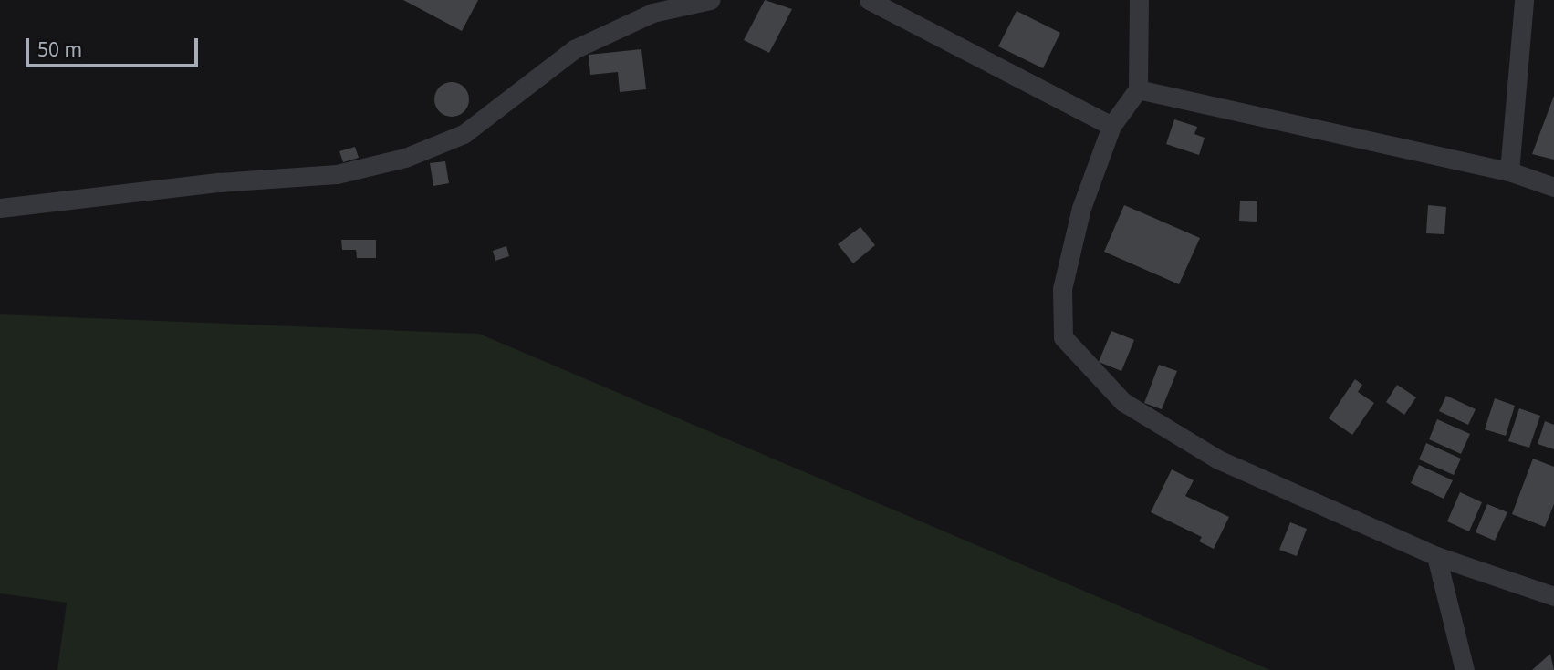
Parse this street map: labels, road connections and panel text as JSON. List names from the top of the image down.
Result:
{
  "scale_bar": "50 m"
}
